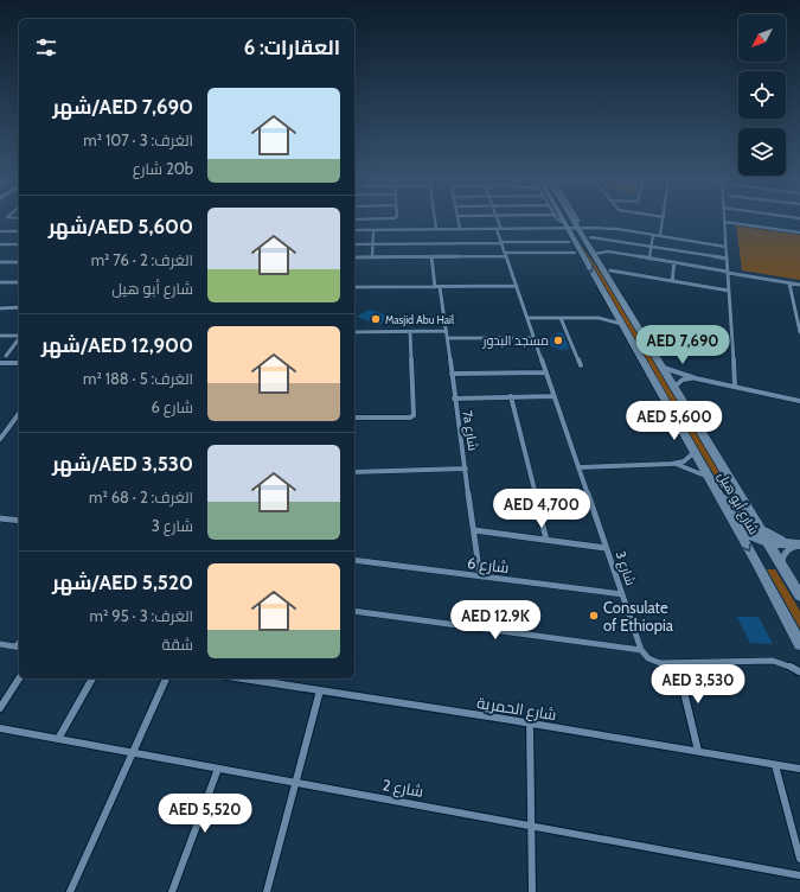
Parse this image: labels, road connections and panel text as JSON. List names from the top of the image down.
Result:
{
  "streets": {
    "main road": ["شارع أبو هيل"],
    "street": [
      "7a شارع",
      "شارع 6",
      "شارع 3",
      "شارع الحمرية",
      "شارع 2"
    ]
  },
  "crossings": [
    ["7a شارع", "شارع 6"],
    ["شارع 6", "شارع 3"]
  ],
  "places": ["Masjid Abu Hail", "مسجد البدور", "Consulate of Ethiopia"],
  "north": "bottom left",
  "page": {
    "heading": "العقارات: 6",
    "list": [
      {
        "name": "AED 7,690/شهر",
        "note": "الغرف: 3 · 107 m² · 20b شارع"
      },
      {
        "name": "AED 5,600/شهر",
        "note": "الغرف: 2 · 76 m² · شارع أبو هيل"
      },
      {
        "name": "AED 12,900/شهر",
        "note": "الغرف: 5 · 188 m² · شارع 6"
      },
      {
        "name": "AED 3,530/شهر",
        "note": "الغرف: 2 · 68 m² · شارع 3"
      },
      {
        "name": "AED 5,520/شهر",
        "note": "الغرف: 3 · 95 m² · شقة"
      }
    ],
    "price": [
      "AED 7,690",
      "AED 5,600",
      "AED 4,700",
      "AED 12.9K",
      "AED 3,530",
      "AED 5,520"
    ]
  }
}
